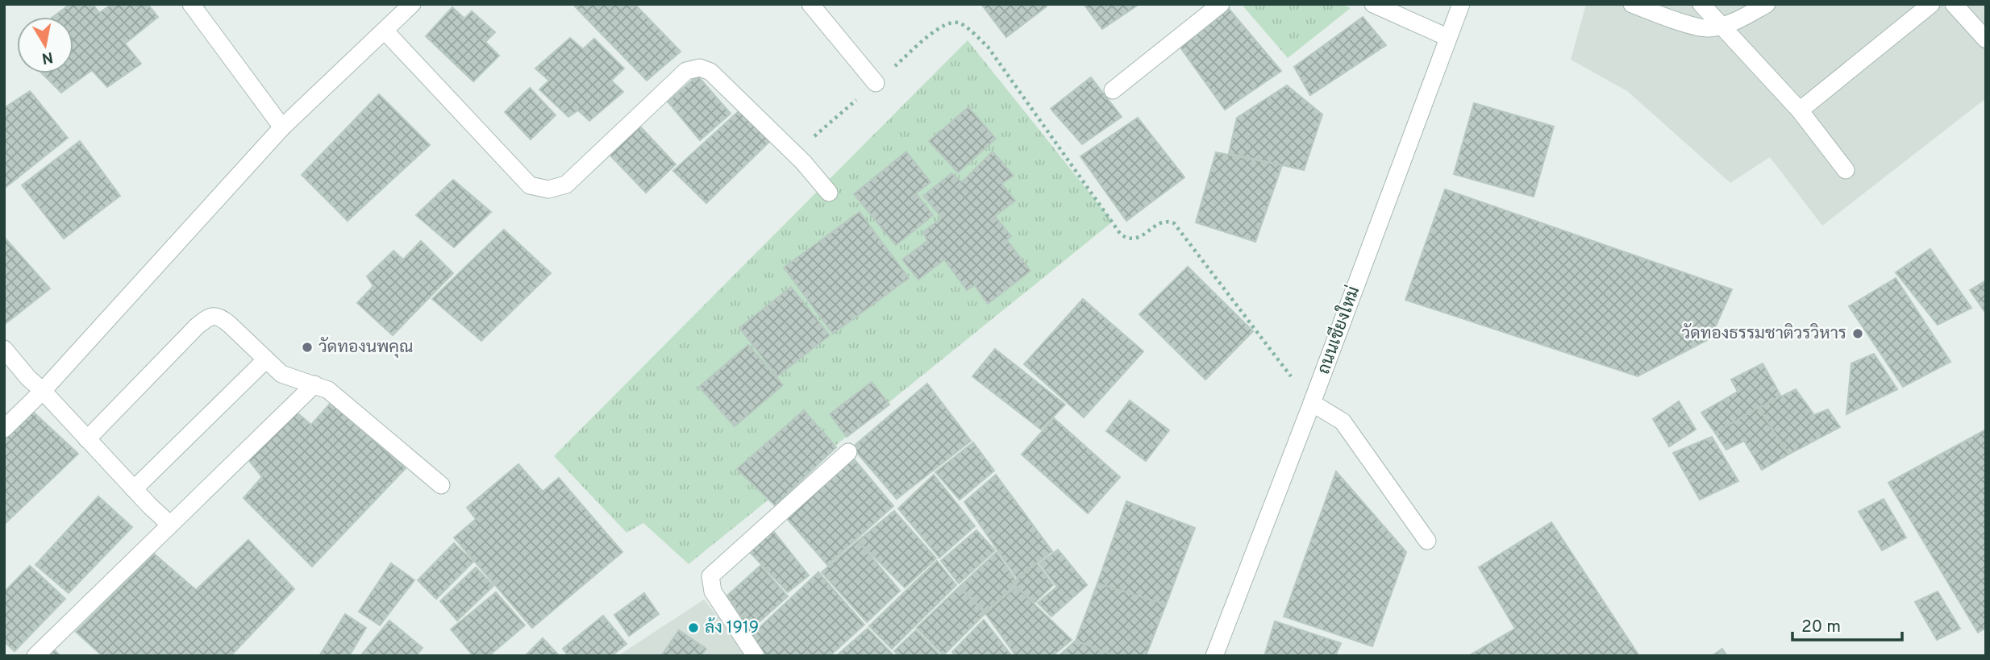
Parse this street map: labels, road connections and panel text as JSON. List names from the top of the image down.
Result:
{
  "streets": {
    "street": ["ถนนเชียงใหม่"]
  },
  "places": ["วัดทองธรรมชาติวรวิหาร", "วัดทองนพคุณ", "ล้ง 1919"],
  "scale_bar": "20 m",
  "north": "bottom"
}
